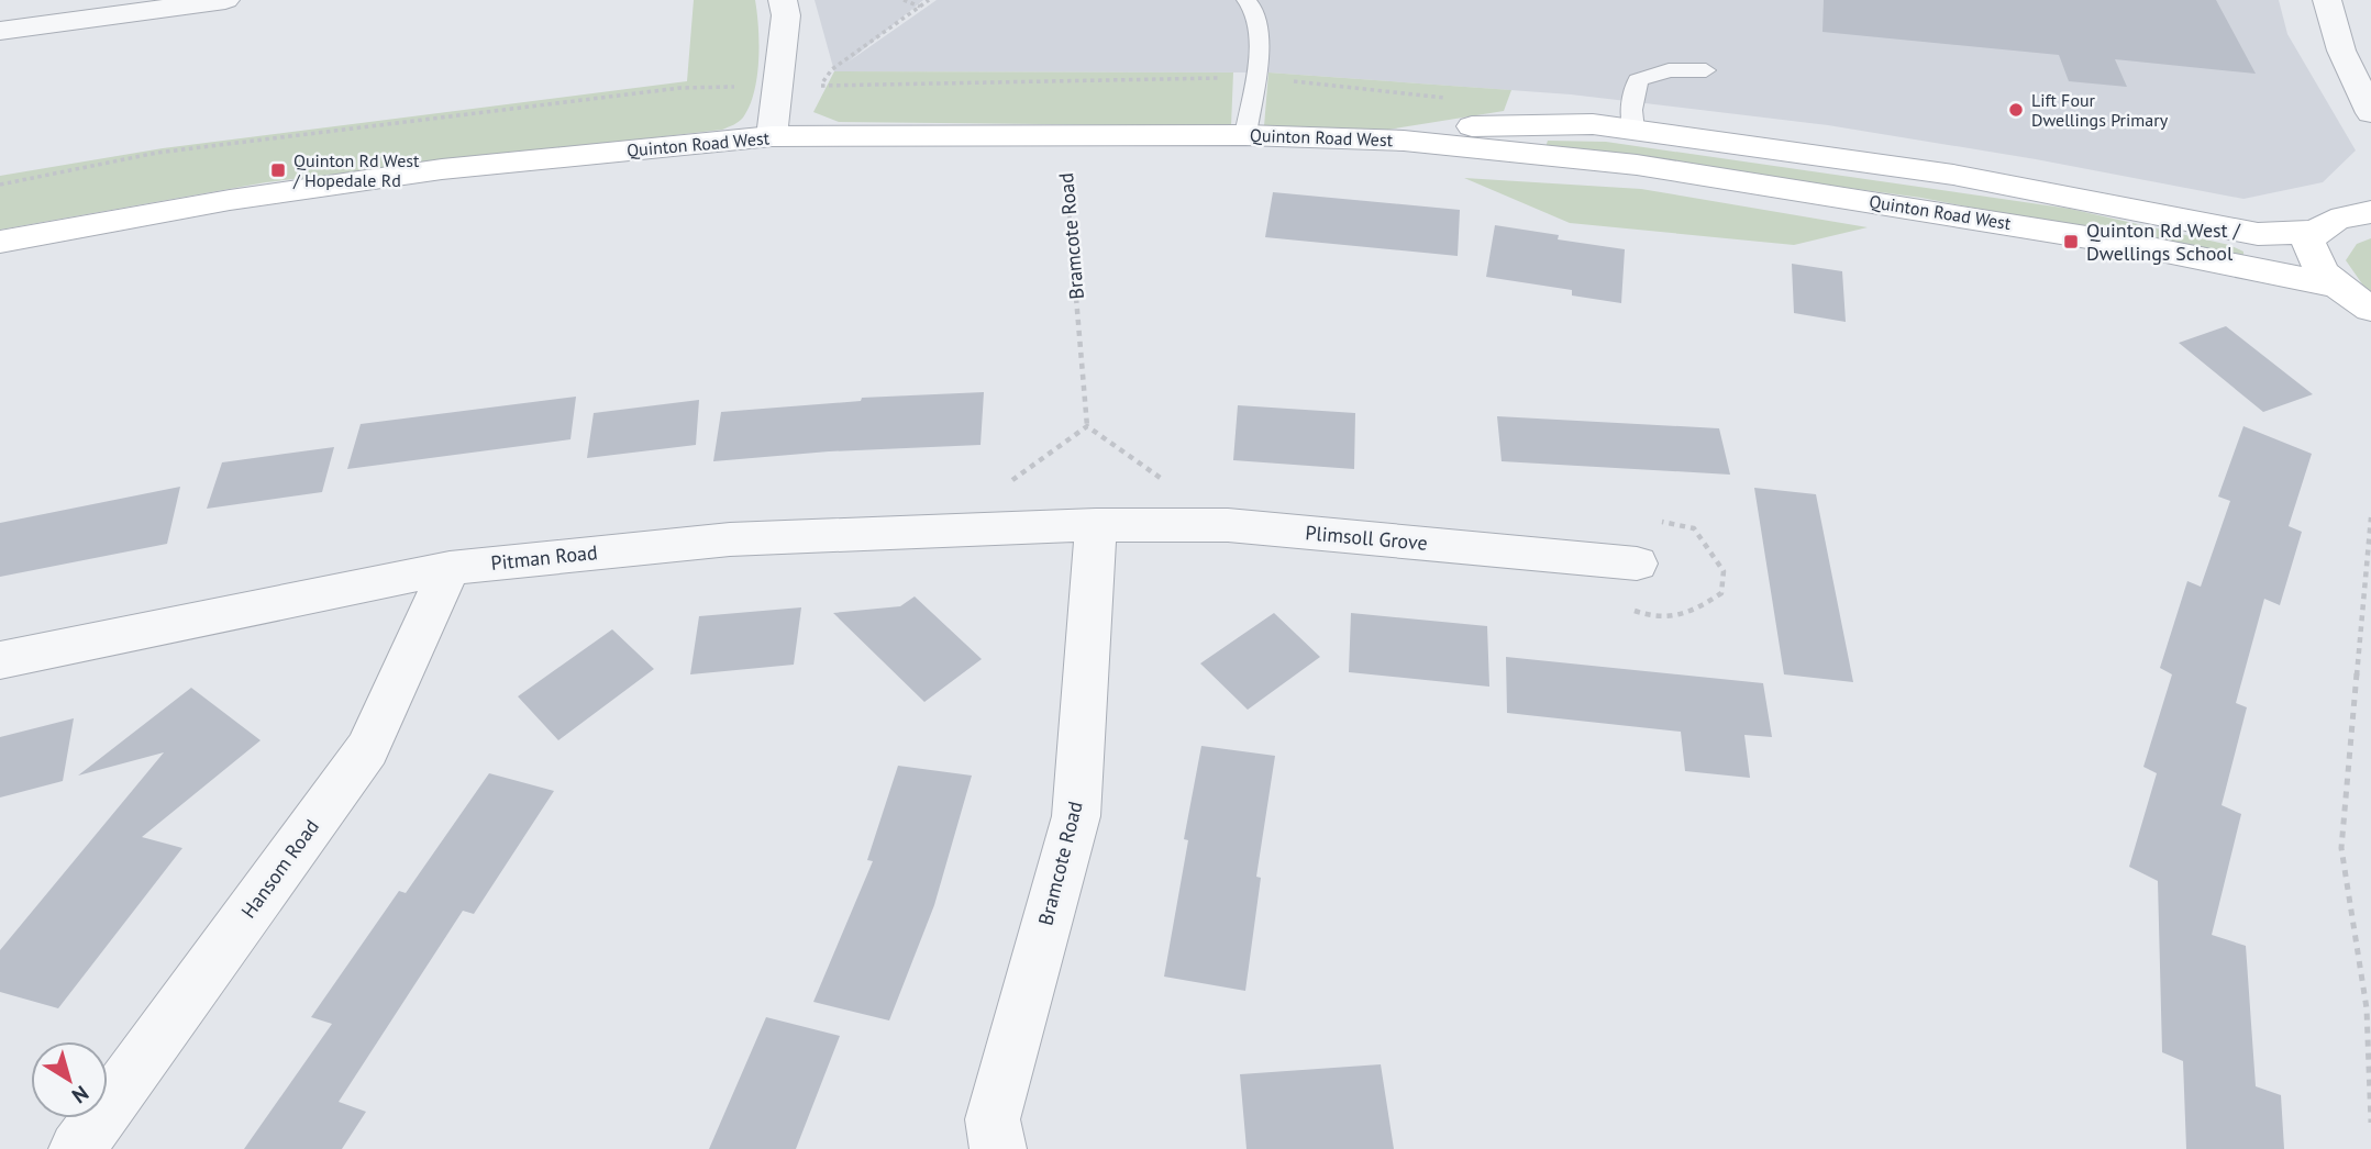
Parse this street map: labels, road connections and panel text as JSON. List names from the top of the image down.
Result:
{
  "streets": {
    "street": [
      "Quinton Road West",
      "Bramcote Road",
      "Plimsoll Grove",
      "Pitman Road",
      "Hansom Road"
    ]
  },
  "crossings": [
    ["Quinton Road West", "Bramcote Road"],
    ["Bramcote Road", "Plimsoll Grove"],
    ["Bramcote Road", "Pitman Road"],
    ["Plimsoll Grove", "Pitman Road"],
    ["Pitman Road", "Hansom Road"]
  ],
  "places": {
    "other": ["Lift Four Dwellings Primary"],
    "transit": ["Quinton Rd West / Hopedale Rd", "Quinton Rd West / Dwellings School"]
  },
  "north": "bottom right"
}
